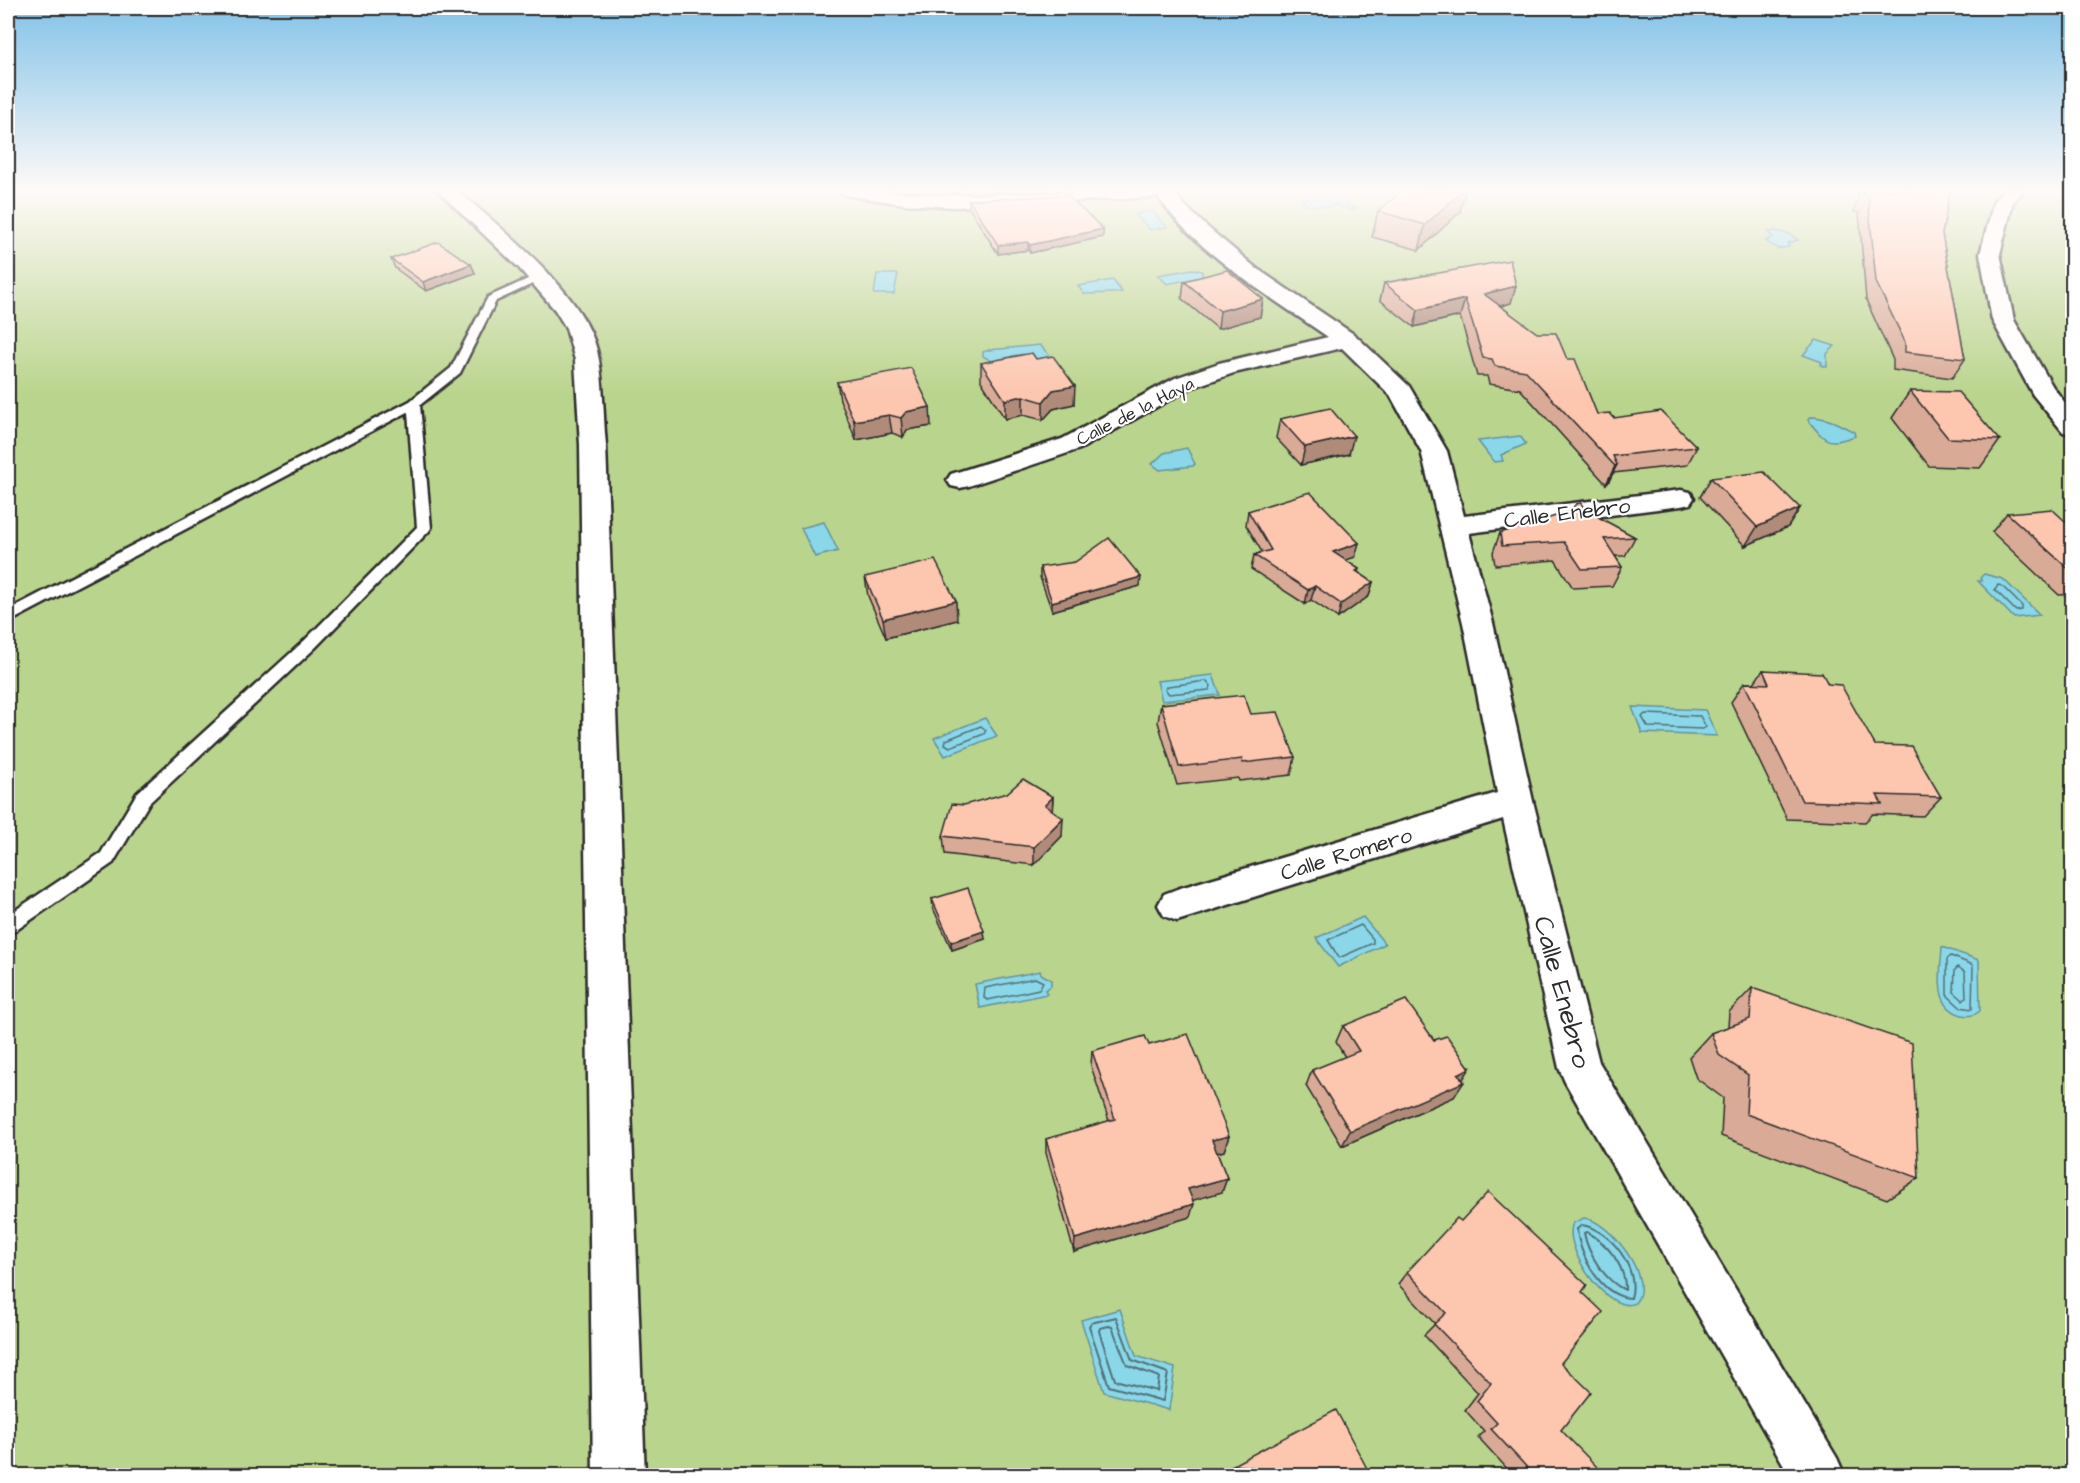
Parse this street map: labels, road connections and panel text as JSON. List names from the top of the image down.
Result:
{
  "streets": {
    "street": ["Calle de la Haya", "Calle Enebro", "Calle Romero"]
  },
  "crossings": [
    ["Calle de la Haya", "Calle Enebro"],
    ["Calle Enebro", "Calle Romero"]
  ]
}
